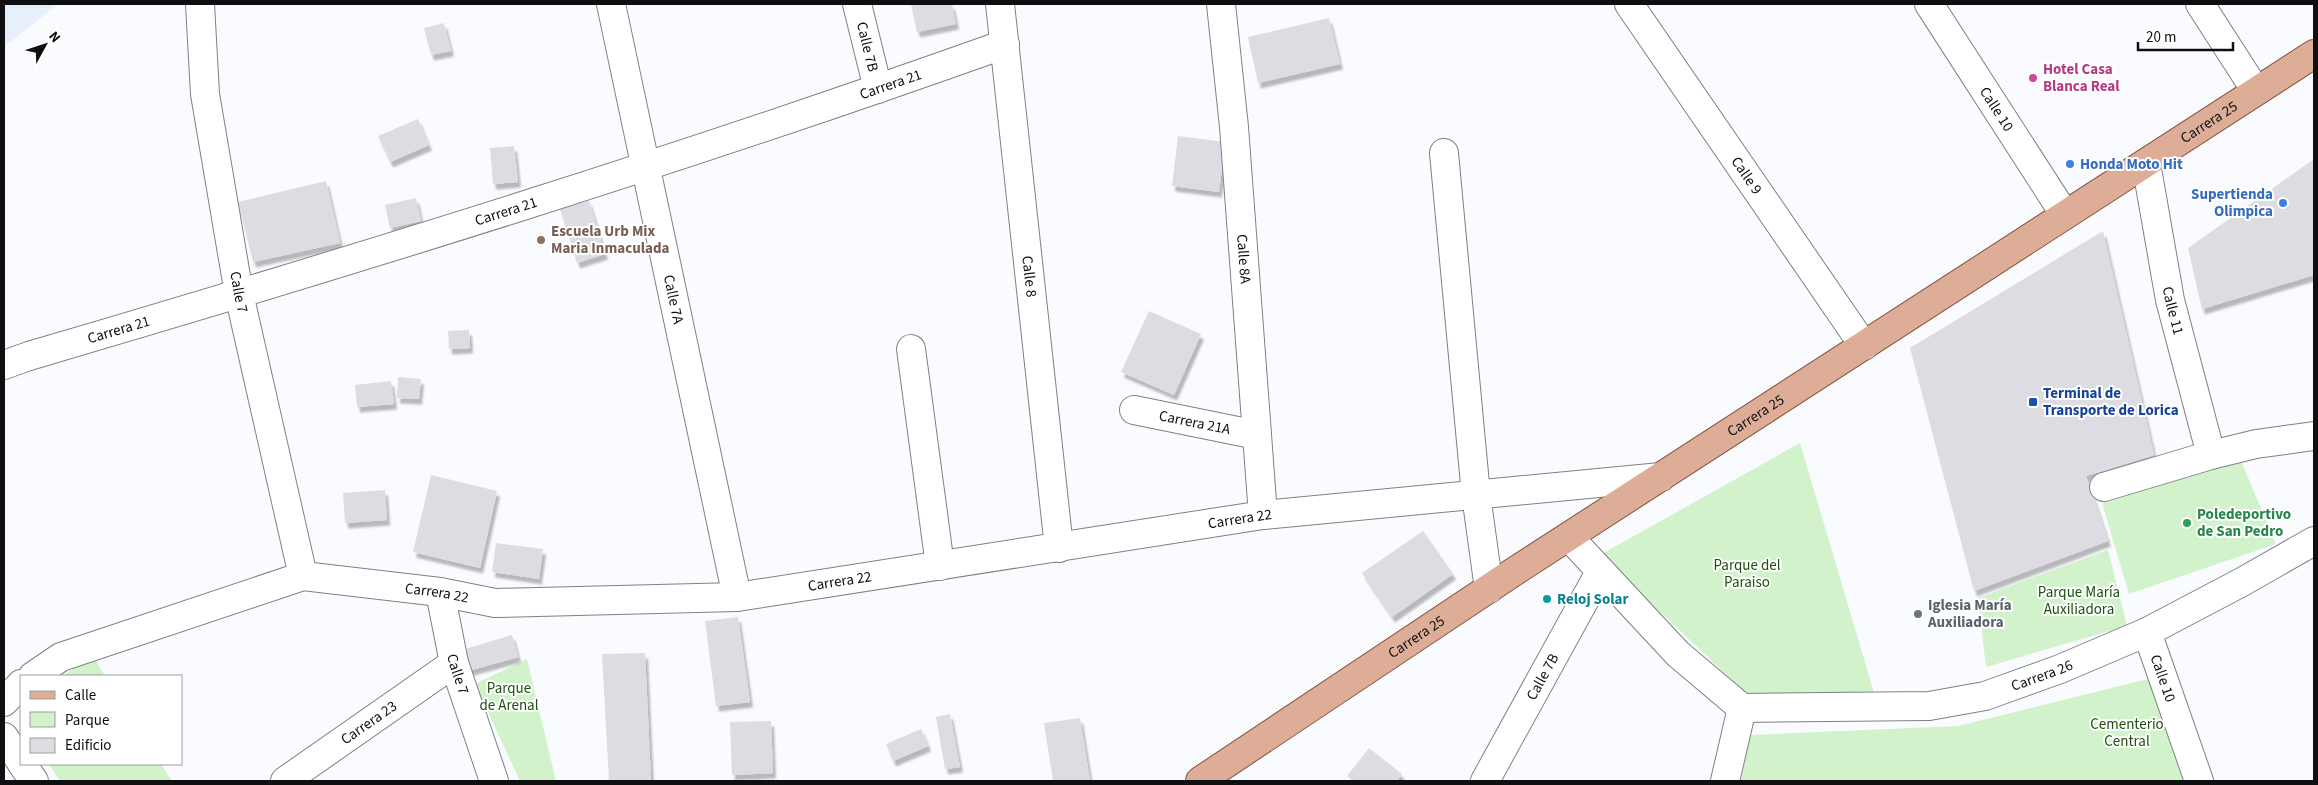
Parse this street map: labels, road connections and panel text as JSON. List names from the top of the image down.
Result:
{
  "streets": {
    "main road": ["Carrera 25"],
    "street": [
      "Calle 7B",
      "Carrera 21",
      "Calle 10",
      "Calle 9",
      "Calle 8A",
      "Calle 8",
      "Calle 7",
      "Calle 7A",
      "Calle 11",
      "Carrera 21A",
      "Carrera 22",
      "Carrera 26",
      "Carrera 23"
    ]
  },
  "crossings": [
    ["Calle 7B", "Carrera 21"],
    ["Carrera 21", "Calle 8"],
    ["Carrera 21", "Calle 7"],
    ["Carrera 21", "Calle 7A"],
    ["Calle 10", "Carrera 25"],
    ["Calle 10", "Carrera 26"],
    ["Carrera 25", "Calle 9"],
    ["Carrera 25", "Calle 11"],
    ["Carrera 25", "Carrera 22"],
    ["Calle 8A", "Carrera 21A"],
    ["Calle 8A", "Carrera 22"],
    ["Calle 8", "Carrera 22"],
    ["Calle 7", "Carrera 22"],
    ["Calle 7", "Carrera 23"],
    ["Calle 7A", "Carrera 22"]
  ],
  "parks": [
    "Parque del Paraiso",
    "Parque María Auxiliadora",
    "Parque de Arenal",
    "Cementerio Central"
  ],
  "places": {
    "other": [
      "Hotel Casa Blanca Real",
      "Honda Moto Hit",
      "Supertienda Olimpica",
      "Escuela Urb Mix Maria Inmaculada",
      "Poledeportivo de San Pedro",
      "Reloj Solar",
      "Iglesia María Auxiliadora"
    ],
    "transit": ["Terminal de Transporte de Lorica"]
  },
  "legend": ["Calle", "Parque", "Edificio"],
  "scale_bar": "20 m",
  "north": "top right"
}
